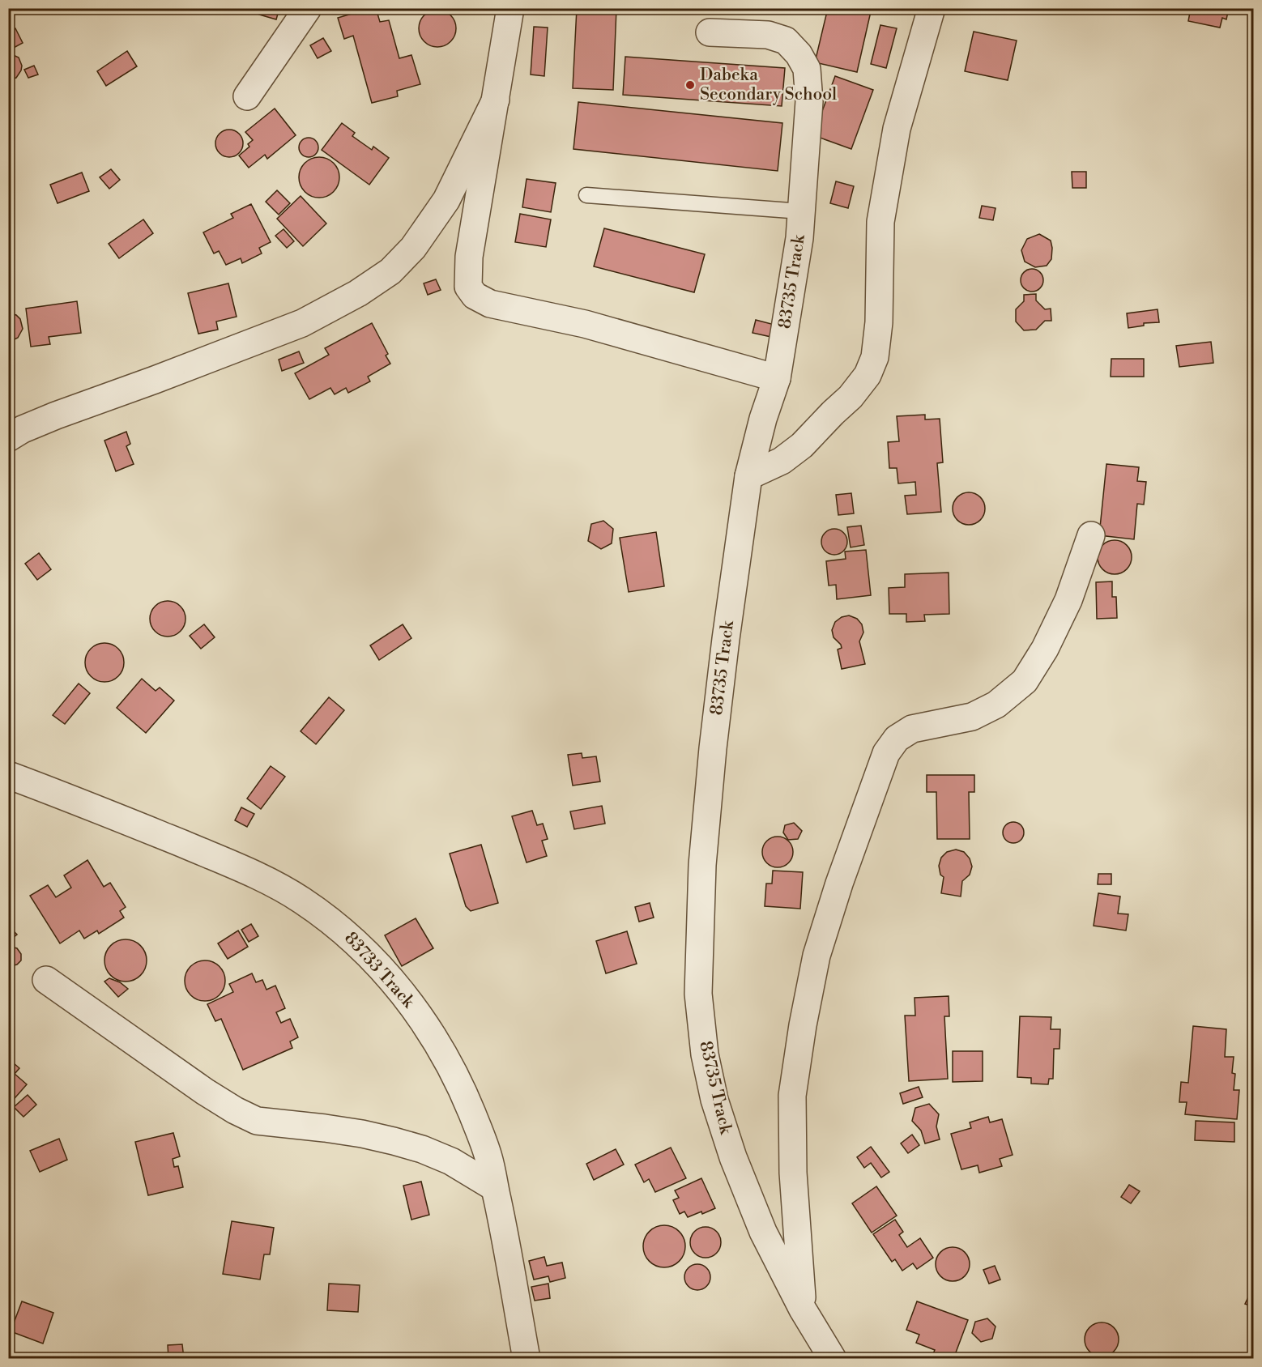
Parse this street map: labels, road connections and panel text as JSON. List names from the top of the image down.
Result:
{
  "streets": {
    "street": ["83735 Track", "83733 Track"]
  },
  "places": ["Dabeka Secondary School"]
}
